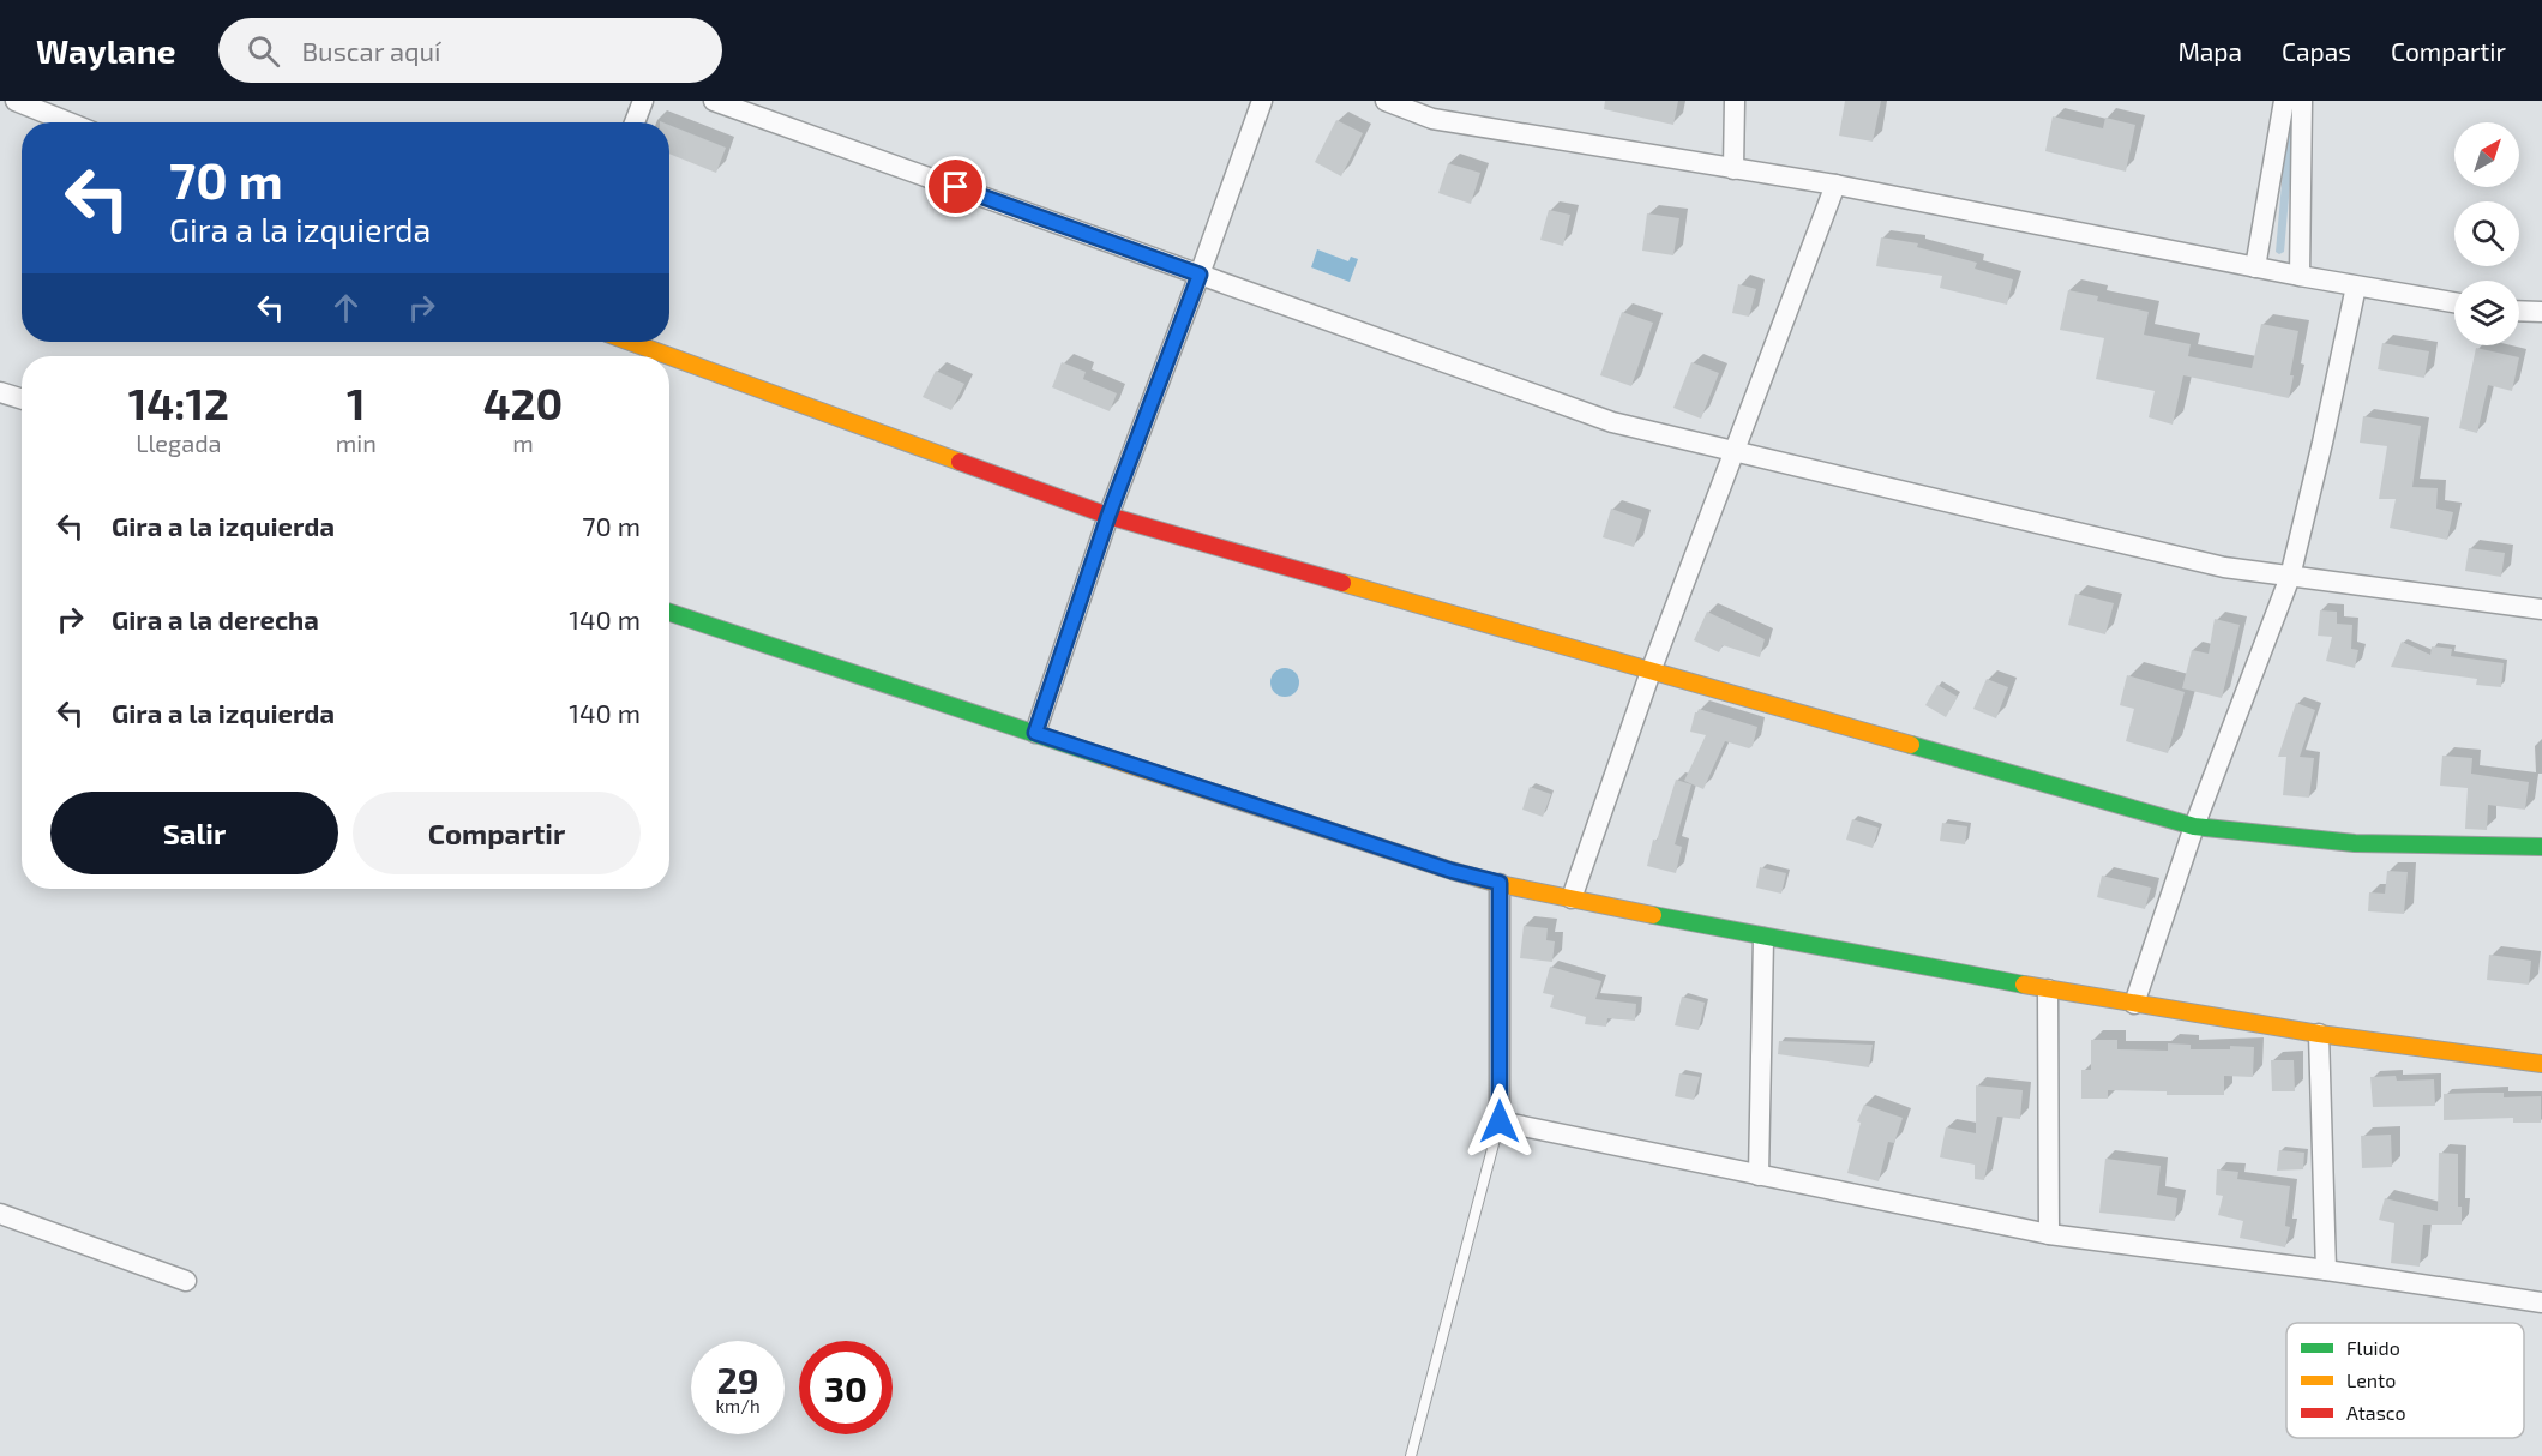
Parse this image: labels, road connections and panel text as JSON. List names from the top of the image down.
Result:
{
  "legend": ["Fluido", "Lento", "Atasco"],
  "north": "top right",
  "page": {
    "header": "Waylane",
    "search": "Buscar aquí",
    "nav": ["Mapa", "Capas", "Compartir"],
    "turn": ["70 m", "Gira a la izquierda"],
    "eta": [
      "14:12",
      "Llegada",
      "1",
      "min",
      "420",
      "m"
    ],
    "list": [
      {
        "name": "Gira a la izquierda",
        "value": "70 m"
      },
      {
        "name": "Gira a la derecha",
        "value": "140 m"
      },
      {
        "name": "Gira a la izquierda",
        "value": "140 m"
      }
    ],
    "buttons": ["Salir", "Compartir"],
    "speed": "29 km/h",
    "limit": "30"
  }
}
